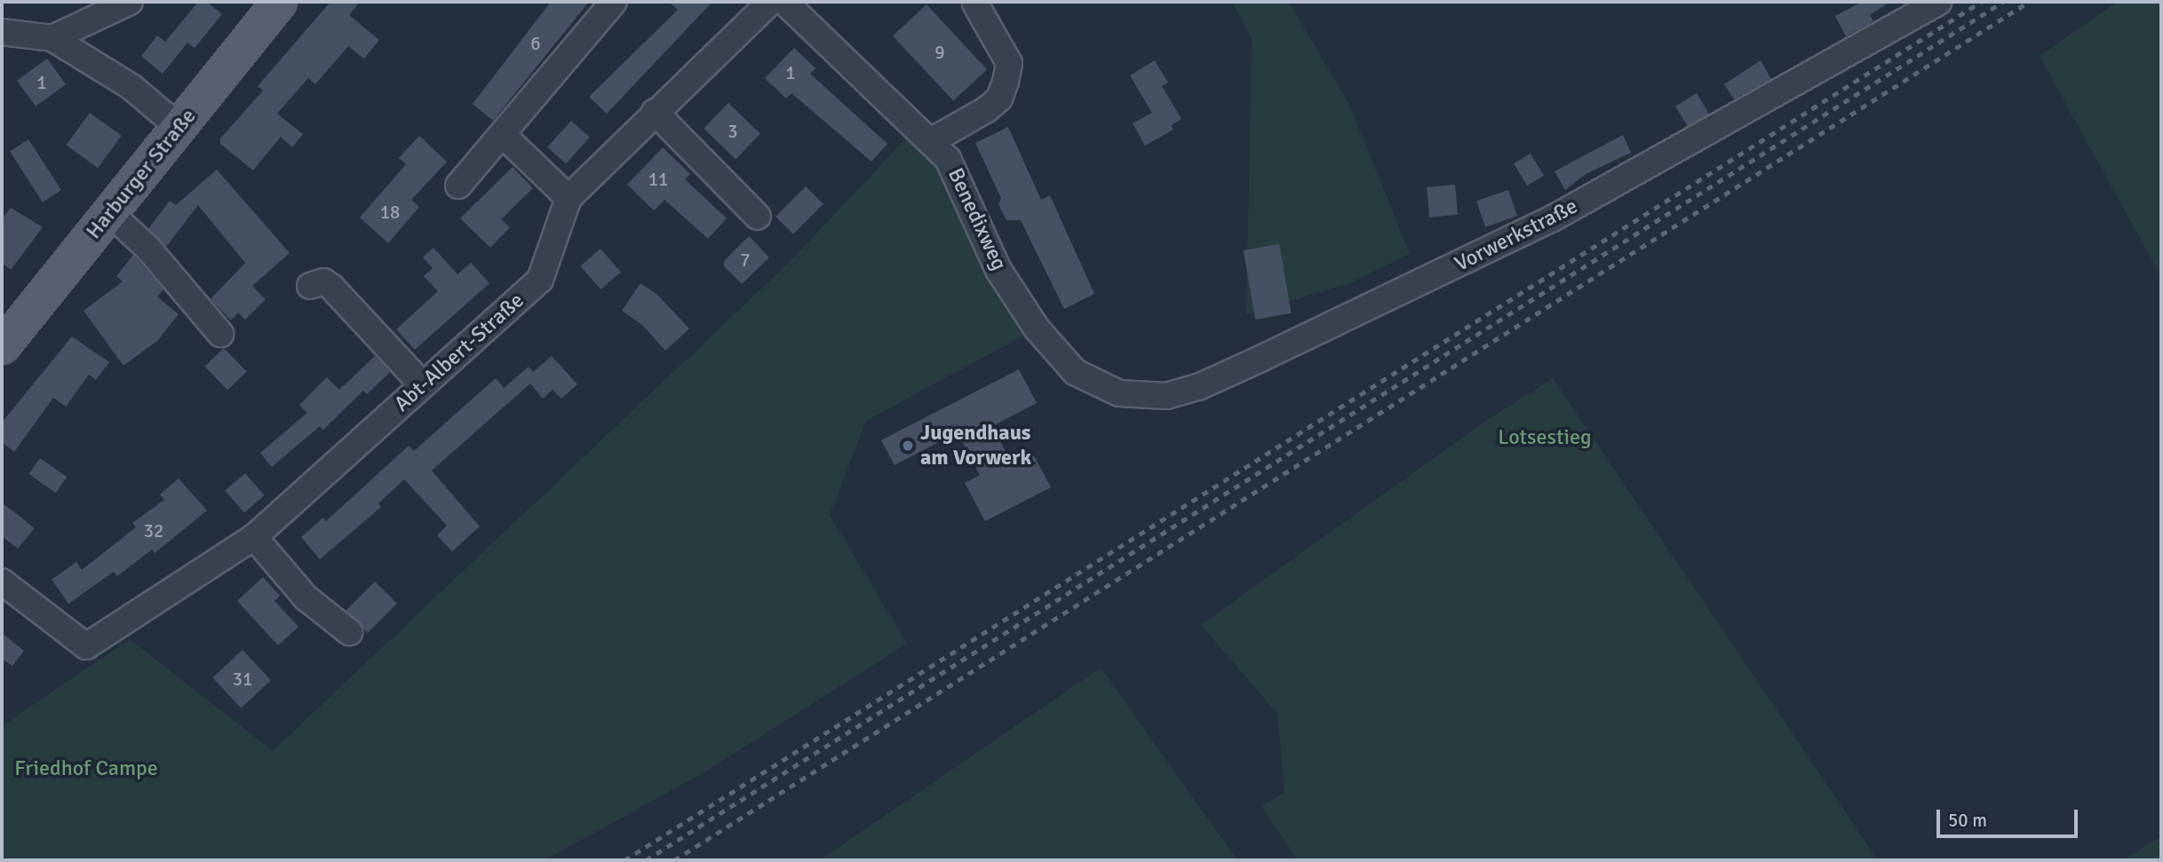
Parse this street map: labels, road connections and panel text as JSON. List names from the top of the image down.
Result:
{
  "streets": {
    "main road": ["Harburger Straße"],
    "street": ["Benedixweg", "Vorwerkstraße", "Abt-Albert-Straße"]
  },
  "crossings": [
    ["Benedixweg", "Vorwerkstraße"]
  ],
  "parks": ["Lotsestieg", "Friedhof Campe"],
  "places": ["Jugendhaus am Vorwerk"],
  "house_numbers": [
    "6",
    "9",
    "1",
    "1",
    "3",
    "11",
    "18",
    "7",
    "32",
    "31"
  ],
  "scale_bar": "50 m"
}
